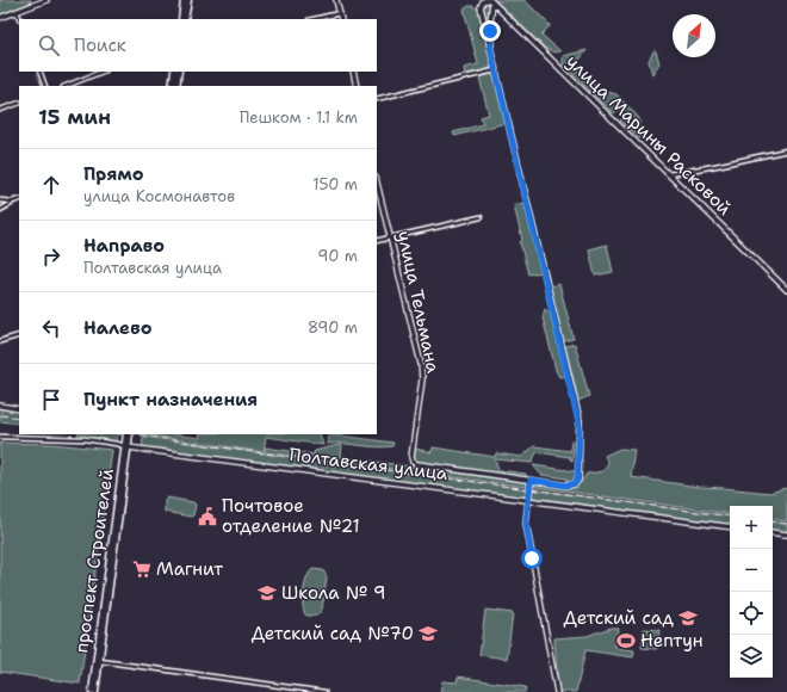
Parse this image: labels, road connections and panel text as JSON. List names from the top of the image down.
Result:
{
  "streets": {
    "main road": ["проспект Строителей"],
    "street": ["улица Марины Расковой", "улица Тельмана", "Полтавская улица"]
  },
  "crossings": [
    ["улица Тельмана", "Полтавская улица"],
    ["Полтавская улица", "проспект Строителей"]
  ],
  "places": {
    "public building": ["Почтовое отделение №21"],
    "supermarket": ["Магнит"],
    "school or university": ["Школа № 9", "Детский сад", "Детский сад №70"],
    "sports": ["Нептун"]
  },
  "north": "top right",
  "page": {
    "search": "Поиск",
    "heading": ["15 мин", "Пешком · 1.1 km"],
    "list": [
      ["Прямо", "улица Космонавтов", "150 m"],
      ["Направо", "Полтавская улица", "90 m"],
      ["Налево", "890 m"],
      "Пункт назначения"
    ],
    "map_buttons": ["+", "−"]
  }
}
